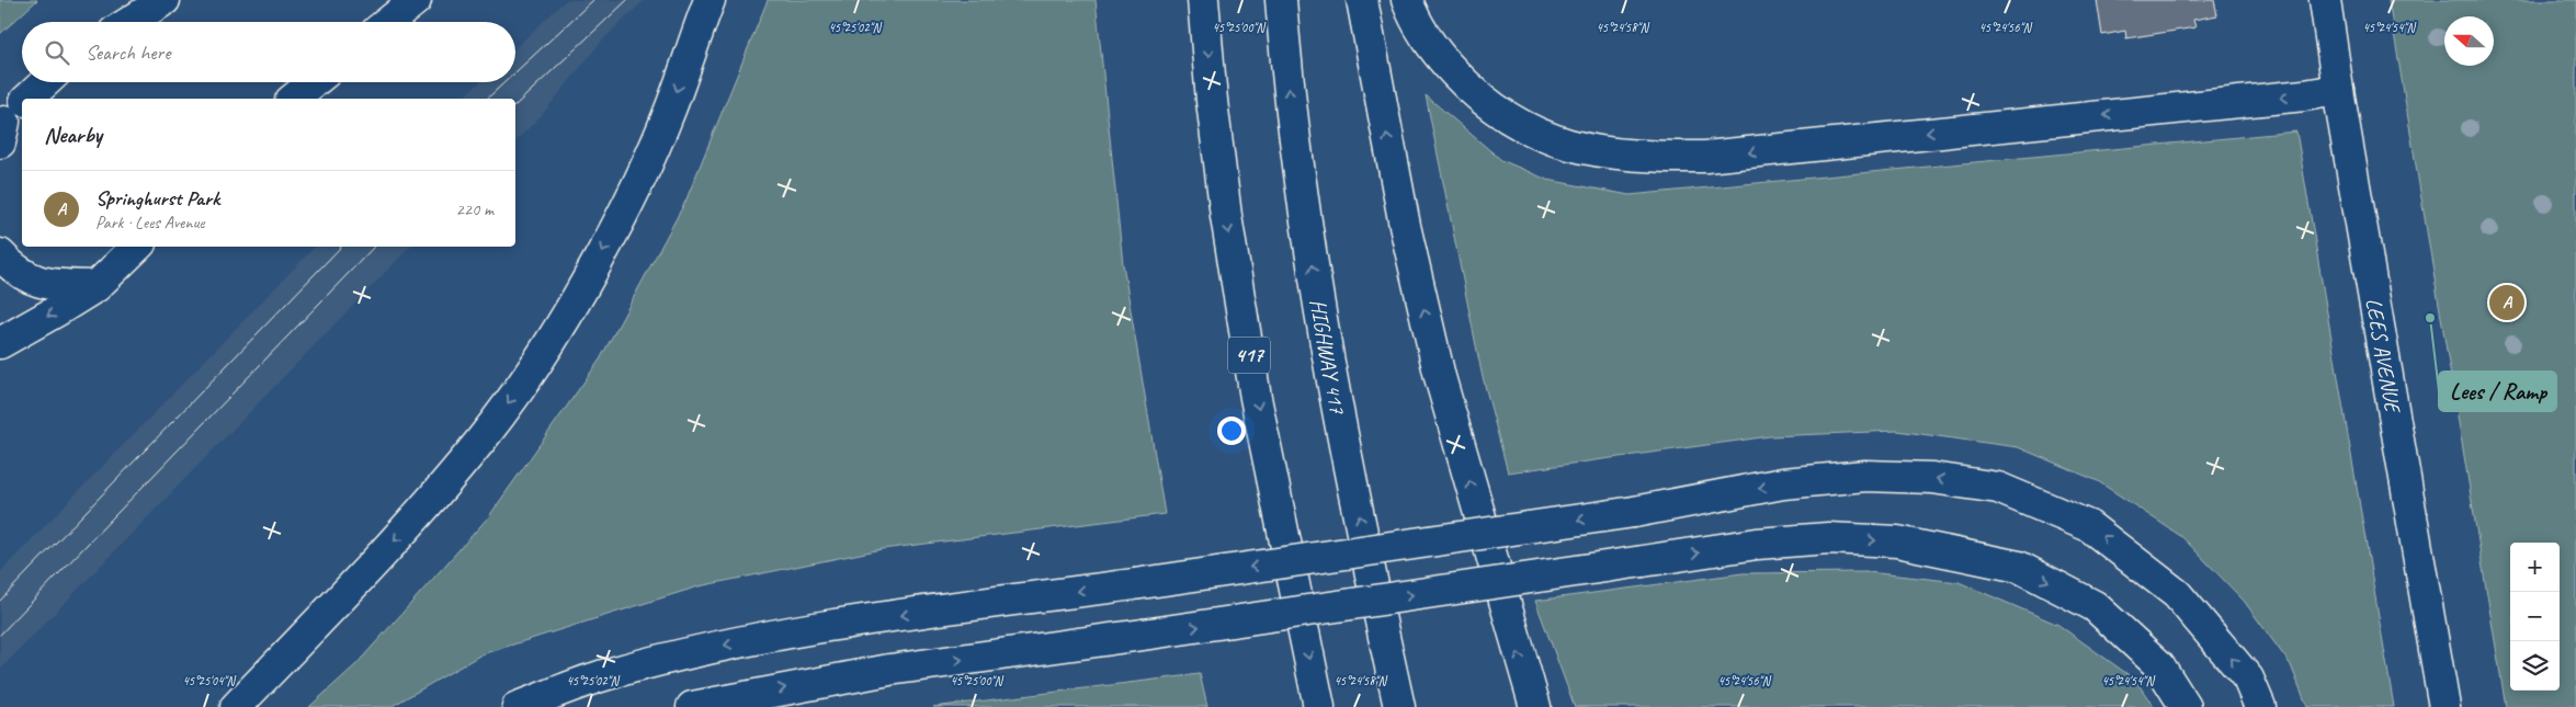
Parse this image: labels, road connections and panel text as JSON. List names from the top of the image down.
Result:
{
  "streets": {
    "main road": ["LEES AVENUE", "417", "HIGHWAY 417"]
  },
  "places": ["Lees / Ramp"],
  "north": "left",
  "page": {
    "search": "Search here",
    "heading": "Nearby",
    "list": [
      {
        "mark": "A",
        "name": "Springhurst Park",
        "note": "Park · Lees Avenue",
        "value": "220 m"
      }
    ],
    "pins": "A",
    "map_buttons": ["+", "−"]
  },
  "coordinates": [
    "45°24'56\"N",
    "45°25'02\"N",
    "45°25'00\"N",
    "45°24'58\"N",
    "45°24'54\"N",
    "45°25'04\"N"
  ]
}
